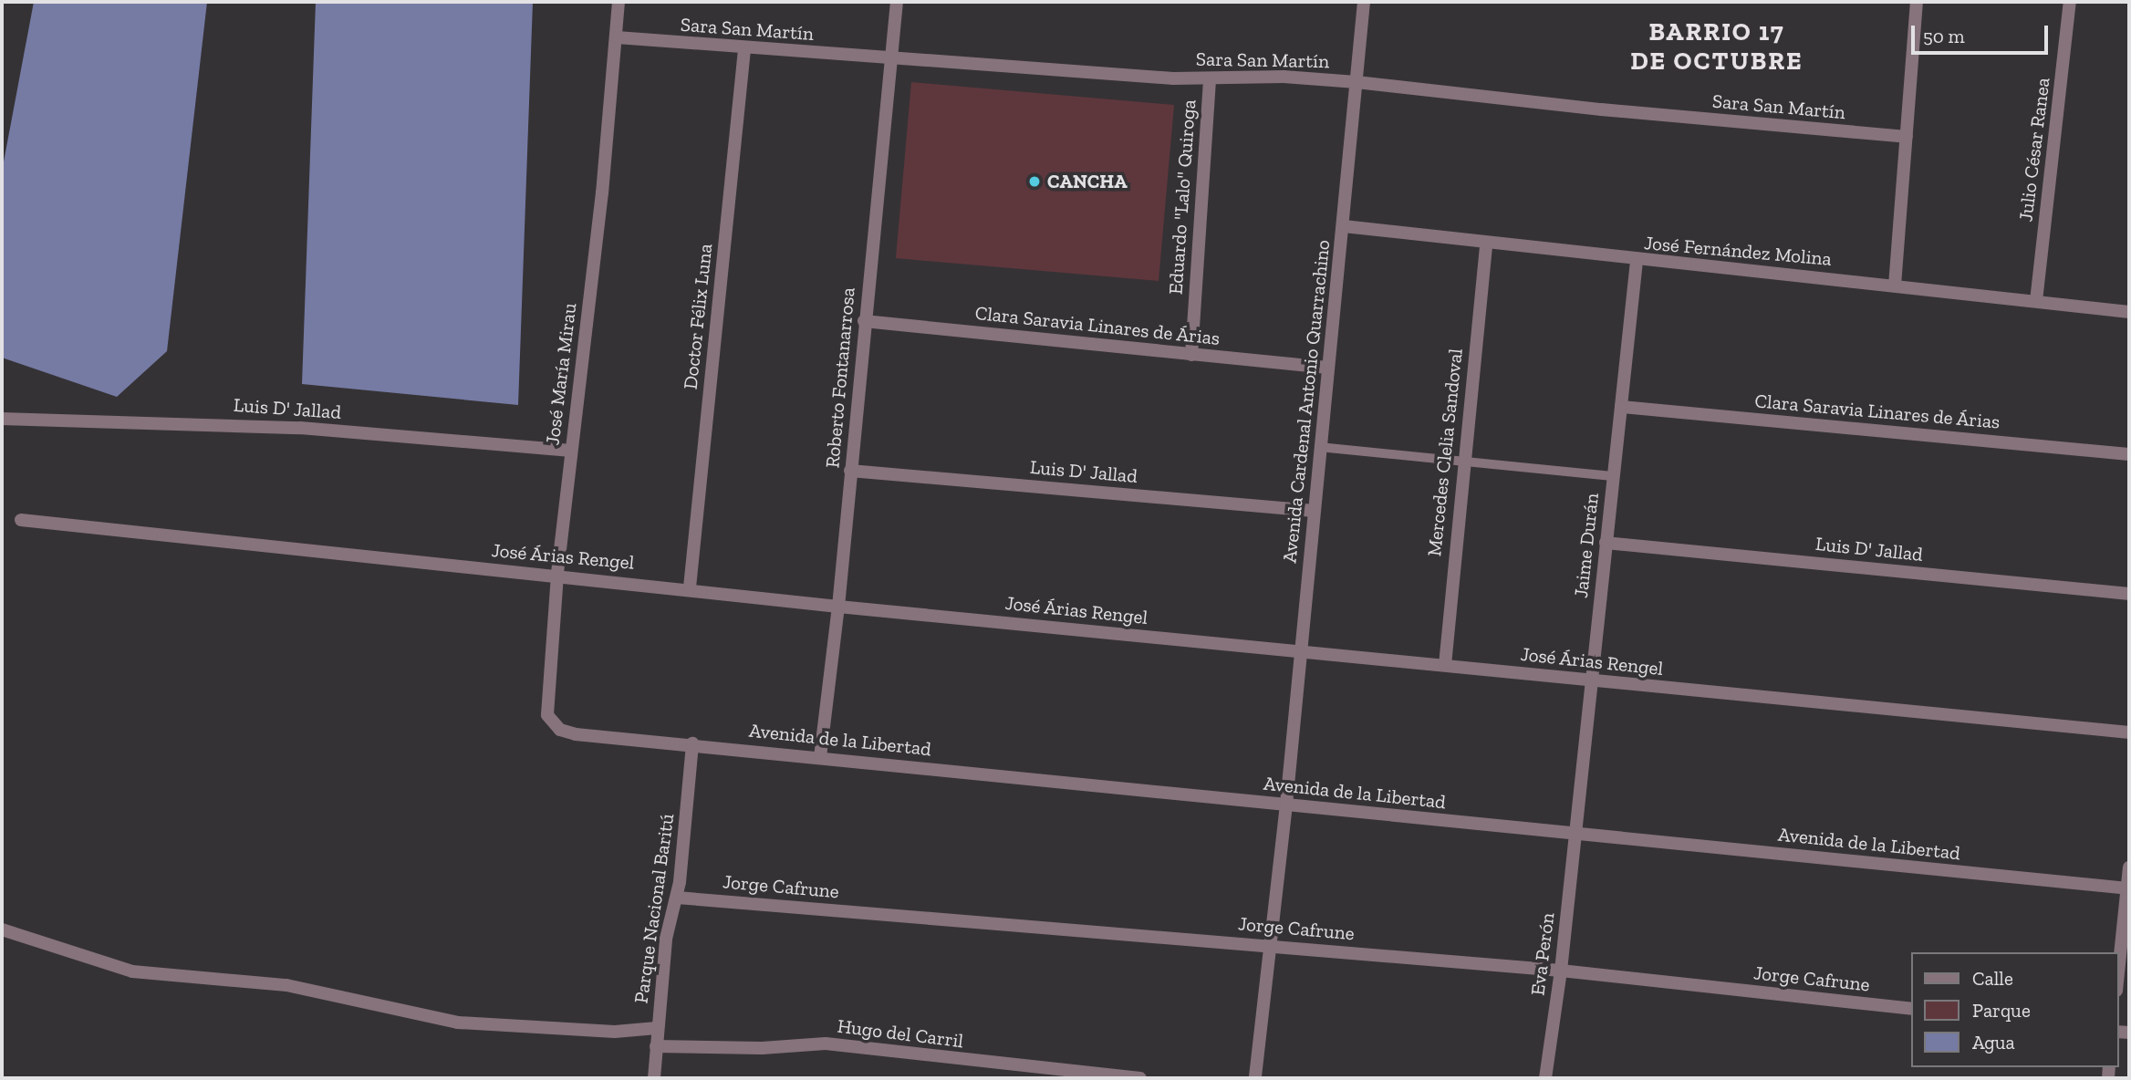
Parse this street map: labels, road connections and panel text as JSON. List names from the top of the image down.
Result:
{
  "streets": {
    "street": [
      "Sara San Martín",
      "Julio César Ranea",
      "Eduardo \"Lalo\" Quiroga",
      "José Fernández Molina",
      "Doctor Félix Luna",
      "Clara Saravia Linares de Árias",
      "José María Mirau",
      "Roberto Fontanarrosa",
      "Avenida Cardenal Antonio Quarrachino",
      "Luis D' Jallad",
      "Mercedes Clelia Sandoval",
      "Jaime Durán",
      "José Árias Rengel",
      "Avenida de la Libertad",
      "Jorge Cafrune",
      "Parque Nacional Baritú",
      "Eva Perón",
      "Hugo del Carril"
    ]
  },
  "crossings": [
    ["Sara San Martín", "Eduardo \"Lalo\" Quiroga"],
    ["Sara San Martín", "Doctor Félix Luna"],
    ["Sara San Martín", "José María Mirau"],
    ["Sara San Martín", "Roberto Fontanarrosa"],
    ["Sara San Martín", "Avenida Cardenal Antonio Quarrachino"],
    ["Julio César Ranea", "José Fernández Molina"],
    ["Eduardo \"Lalo\" Quiroga", "Clara Saravia Linares de Árias"],
    ["José Fernández Molina", "Avenida Cardenal Antonio Quarrachino"],
    ["José Fernández Molina", "Mercedes Clelia Sandoval"],
    ["José Fernández Molina", "Jaime Durán"],
    ["Doctor Félix Luna", "José Árias Rengel"],
    ["Clara Saravia Linares de Árias", "Roberto Fontanarrosa"],
    ["Clara Saravia Linares de Árias", "Avenida Cardenal Antonio Quarrachino"],
    ["Clara Saravia Linares de Árias", "Jaime Durán"],
    ["José María Mirau", "Luis D' Jallad"],
    ["José María Mirau", "José Árias Rengel"],
    ["José María Mirau", "Avenida de la Libertad"],
    ["Roberto Fontanarrosa", "Luis D' Jallad"],
    ["Roberto Fontanarrosa", "José Árias Rengel"],
    ["Roberto Fontanarrosa", "Avenida de la Libertad"],
    ["Avenida Cardenal Antonio Quarrachino", "Luis D' Jallad"],
    ["Avenida Cardenal Antonio Quarrachino", "José Árias Rengel"],
    ["Avenida Cardenal Antonio Quarrachino", "Avenida de la Libertad"],
    ["Avenida Cardenal Antonio Quarrachino", "Jorge Cafrune"],
    ["Luis D' Jallad", "Jaime Durán"],
    ["Mercedes Clelia Sandoval", "José Árias Rengel"],
    ["Jaime Durán", "José Árias Rengel"],
    ["Jaime Durán", "Avenida de la Libertad"],
    ["Jaime Durán", "Eva Perón"],
    ["Avenida de la Libertad", "Parque Nacional Baritú"],
    ["Avenida de la Libertad", "Eva Perón"],
    ["Jorge Cafrune", "Parque Nacional Baritú"],
    ["Jorge Cafrune", "Eva Perón"],
    ["Parque Nacional Baritú", "Hugo del Carril"]
  ],
  "districts": ["BARRIO 17 DE OCTUBRE"],
  "places": ["CANCHA"],
  "legend": ["Calle", "Parque", "Agua"],
  "scale_bar": "50 m"
}
